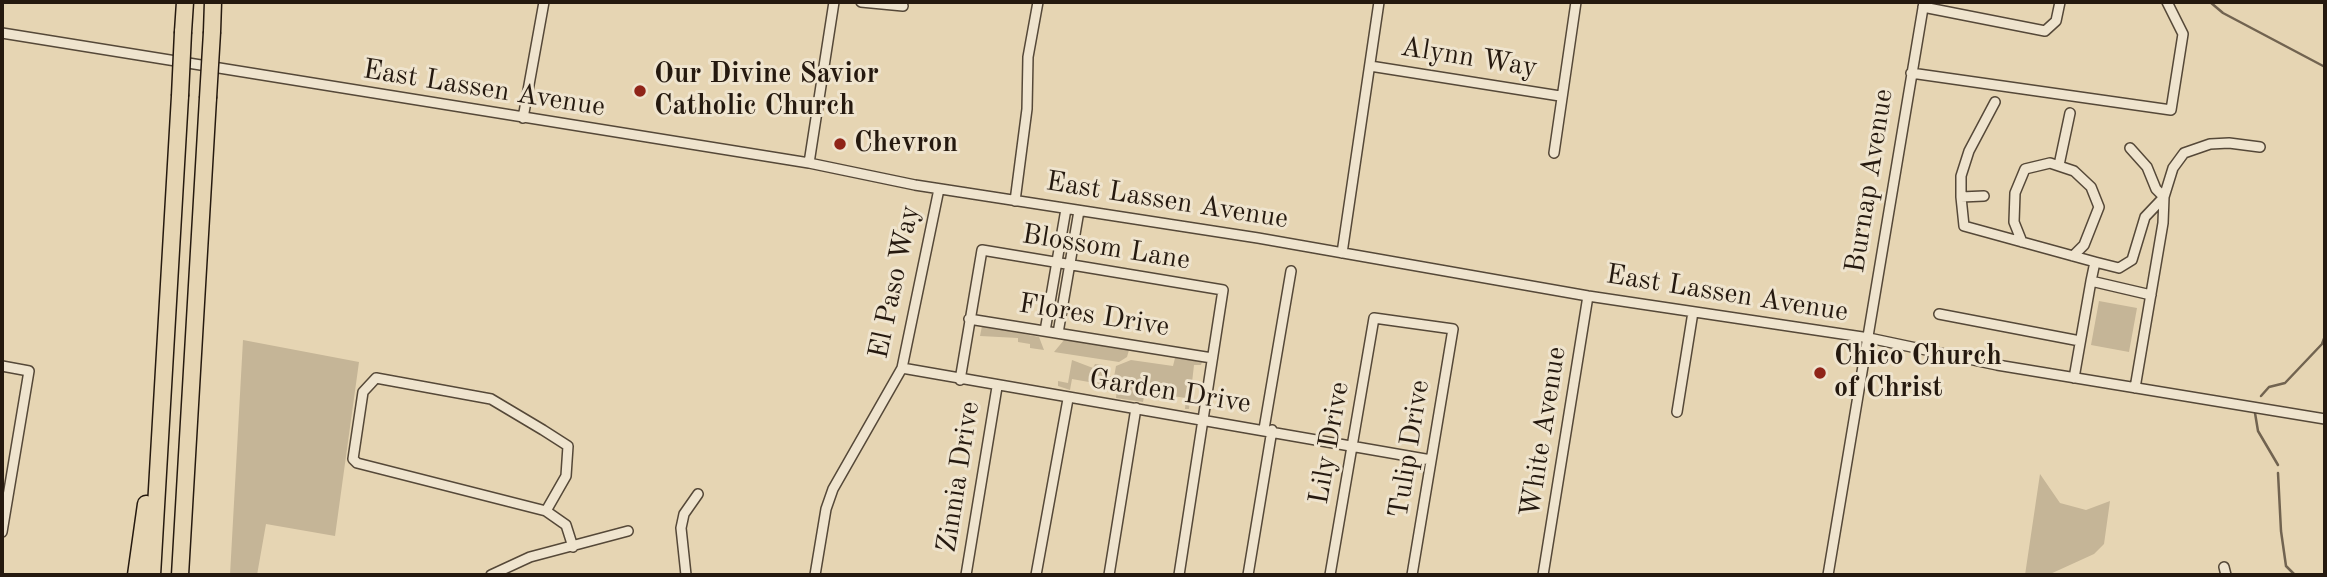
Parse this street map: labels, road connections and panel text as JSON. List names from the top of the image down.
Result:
{
  "streets": {
    "street": [
      "Alynn Way",
      "East Lassen Avenue",
      "Burnap Avenue",
      "Blossom Lane",
      "El Paso Way",
      "Flores Drive",
      "Garden Drive",
      "White Avenue",
      "Lily Drive",
      "Tulip Drive",
      "Zinnia Drive"
    ]
  },
  "crossings": [
    ["East Lassen Avenue", "Burnap Avenue"],
    ["East Lassen Avenue", "El Paso Way"],
    ["East Lassen Avenue", "White Avenue"],
    ["Blossom Lane", "Flores Drive"],
    ["Blossom Lane", "Zinnia Drive"],
    ["El Paso Way", "Garden Drive"],
    ["Flores Drive", "Zinnia Drive"],
    ["Garden Drive", "Lily Drive"],
    ["Garden Drive", "Tulip Drive"],
    ["Garden Drive", "Zinnia Drive"],
    ["Lily Drive", "Tulip Drive"]
  ],
  "places": ["Our Divine Savior Catholic Church", "Chevron", "Chico Church of Christ"]
}
